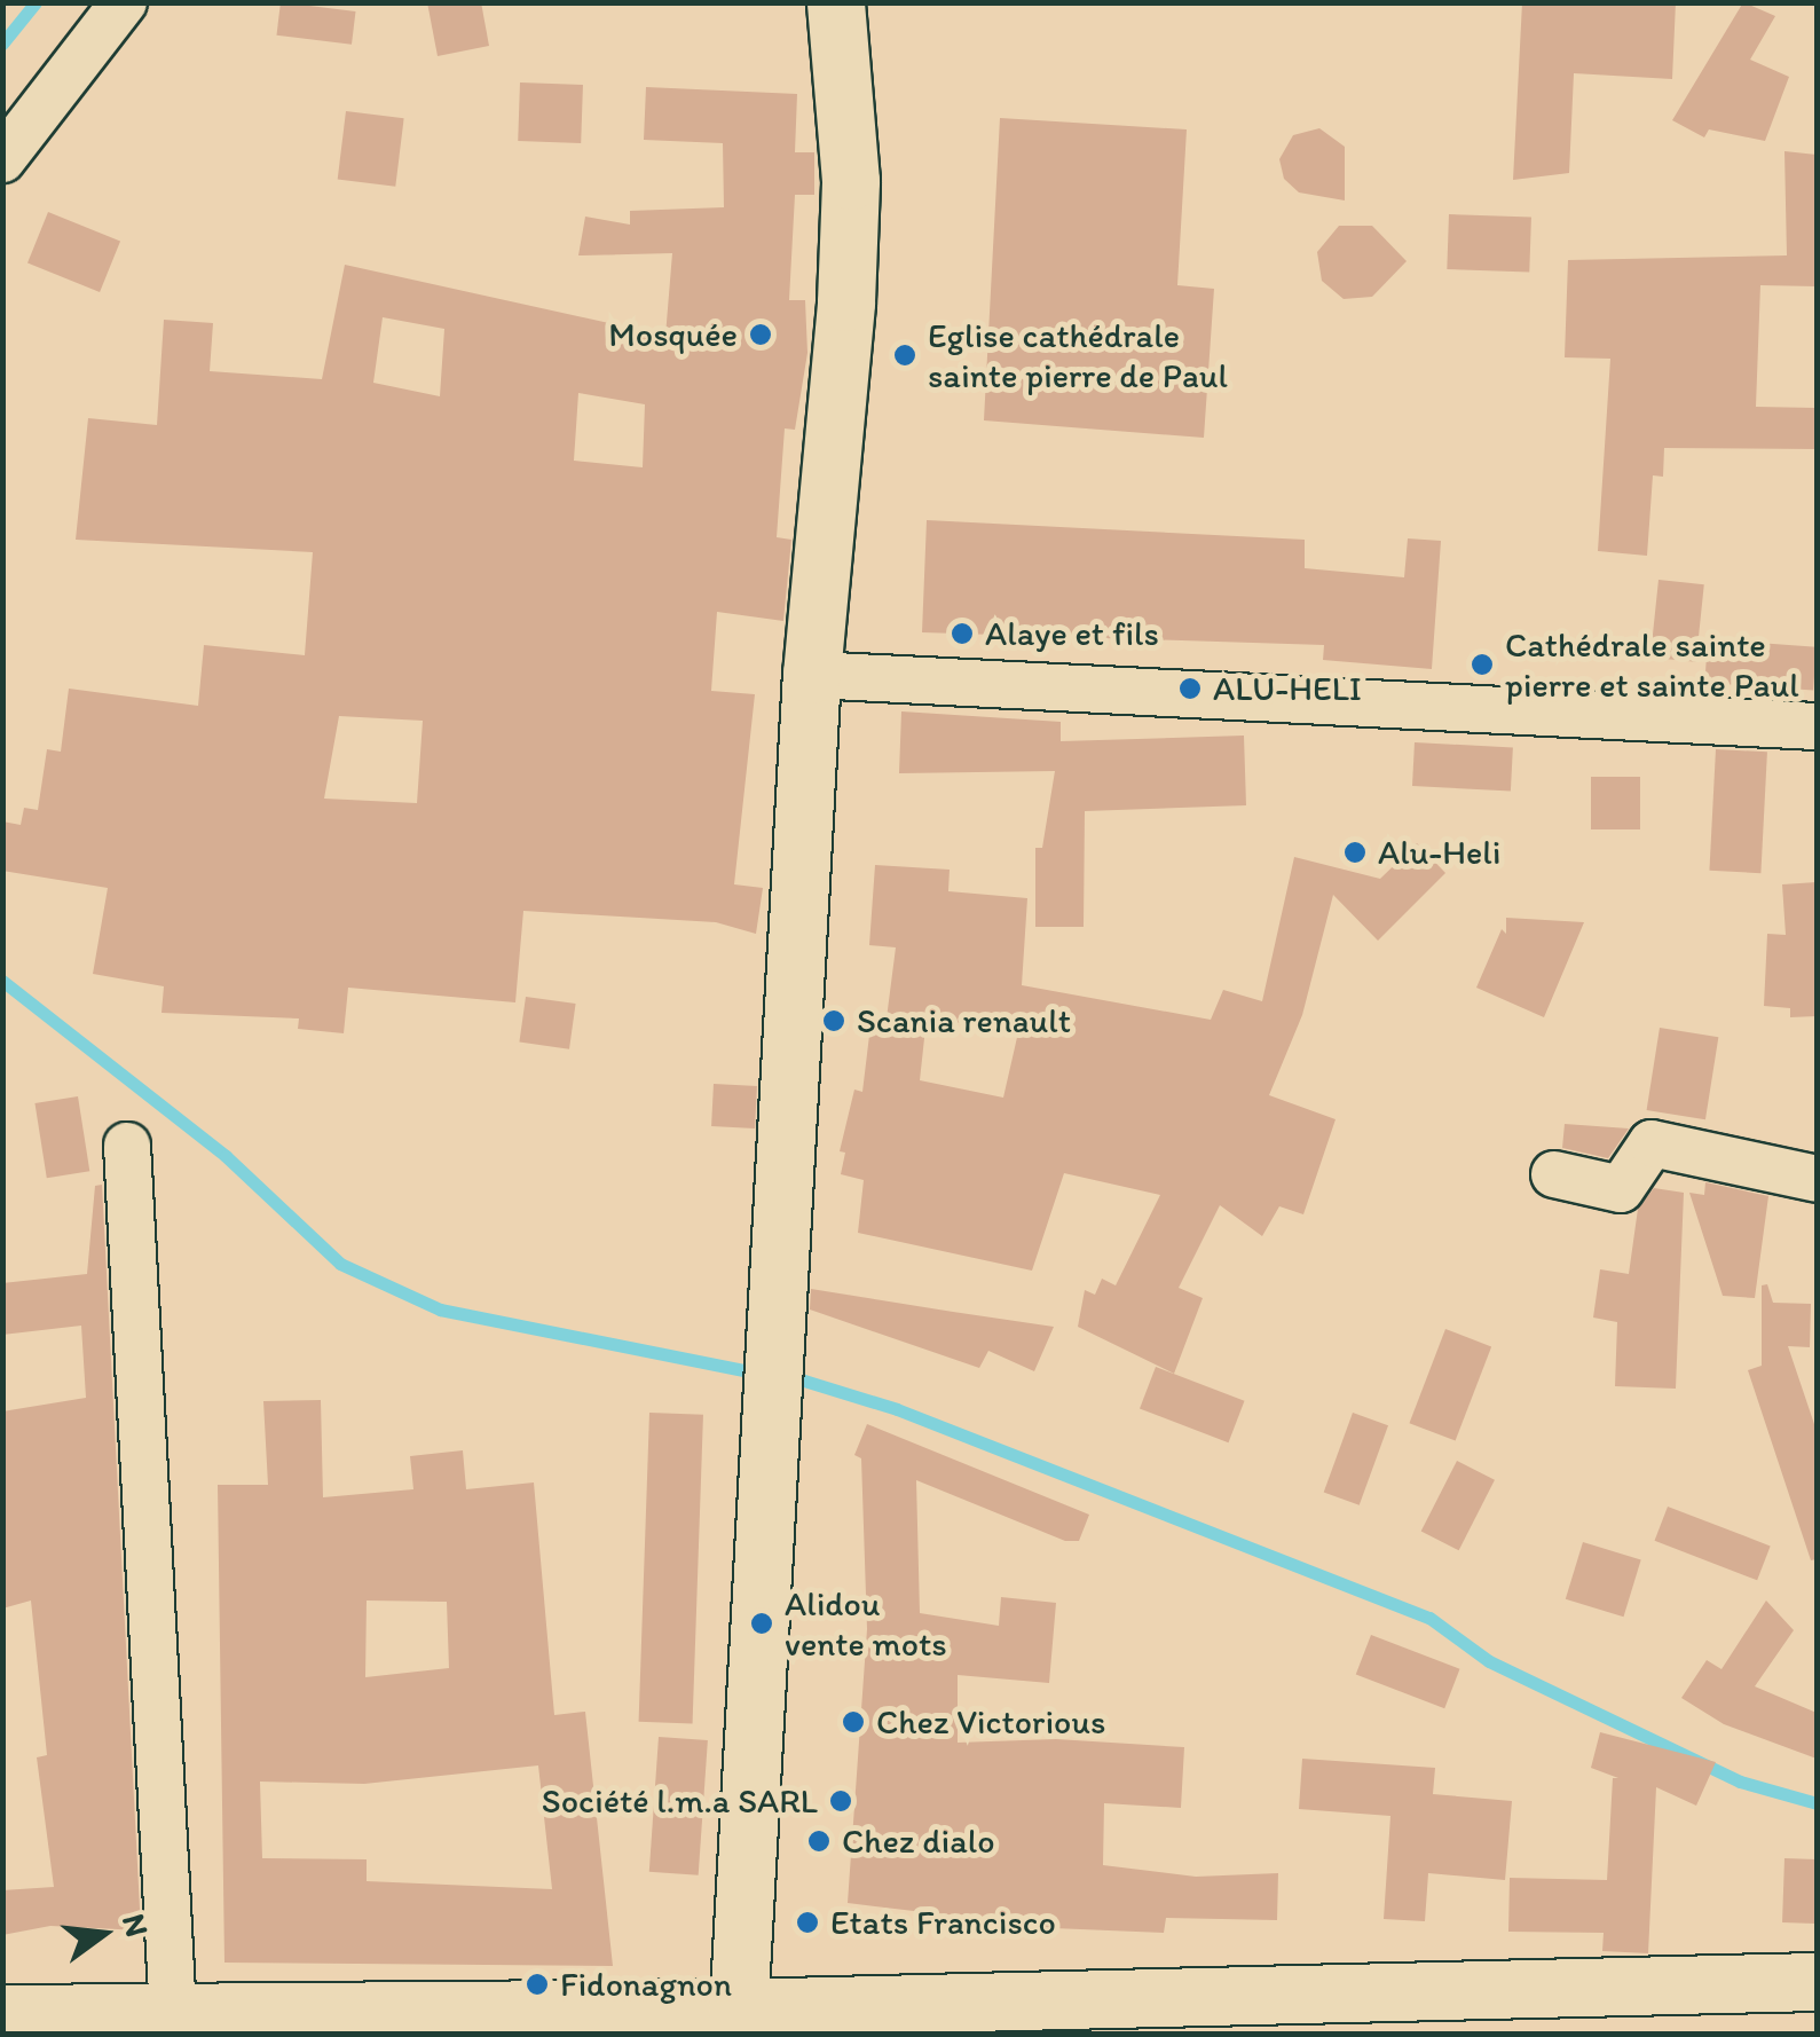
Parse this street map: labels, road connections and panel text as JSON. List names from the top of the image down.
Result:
{
  "places": [
    "Mosquée",
    "Eglise cathédrale sainte pierre de Paul",
    "Alaye et fils",
    "Cathédrale sainte pierre et sainte Paul",
    "ALU-HELI",
    "Alu-Heli",
    "Scania renault",
    "Alidou vente mots",
    "Chez Victorious",
    "Société l.m.a SARL",
    "Chez dialo",
    "Etats Francisco",
    "Fidonagnon"
  ],
  "north": "right"
}
